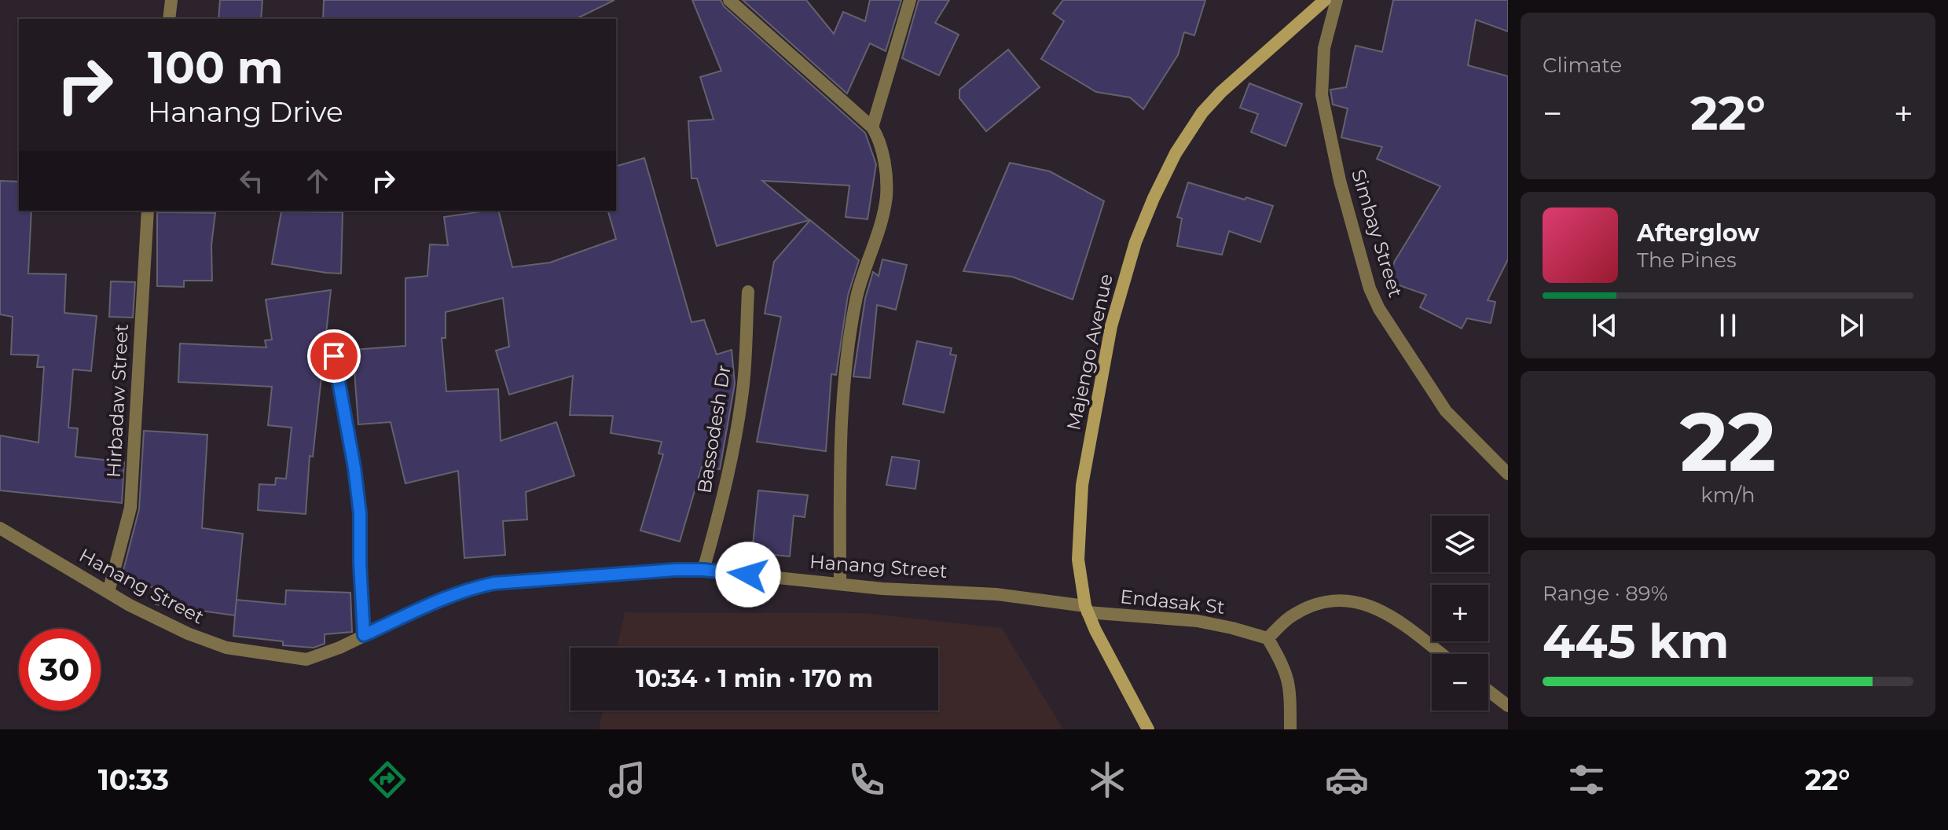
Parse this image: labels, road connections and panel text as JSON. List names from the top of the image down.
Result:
{
  "streets": {
    "street": [
      "Simbay Street",
      "Majengo Avenue",
      "Hirbadaw Street",
      "Bassodesh Dr",
      "Hanang Street",
      "Endasak St"
    ]
  },
  "crossings": [
    ["Majengo Avenue", "Hanang Street"],
    ["Majengo Avenue", "Endasak St"],
    ["Hirbadaw Street", "Hanang Street"],
    ["Bassodesh Dr", "Hanang Street"],
    ["Hanang Street", "Endasak St"]
  ],
  "page": {
    "tile": [
      "Climate",
      ["22", "km/h"],
      ["Range · 89%", "445 km"]
    ],
    "turn": ["100 m", "Hanang Drive"],
    "heat": ["−", "22°", "+"],
    "song": ["Afterglow", "The Pines"],
    "map_buttons": ["+", "−"],
    "limit": "30",
    "trip": "10:34 · 1 min · 170 m",
    "tabs": ["10:33", "22°"]
  }
}
